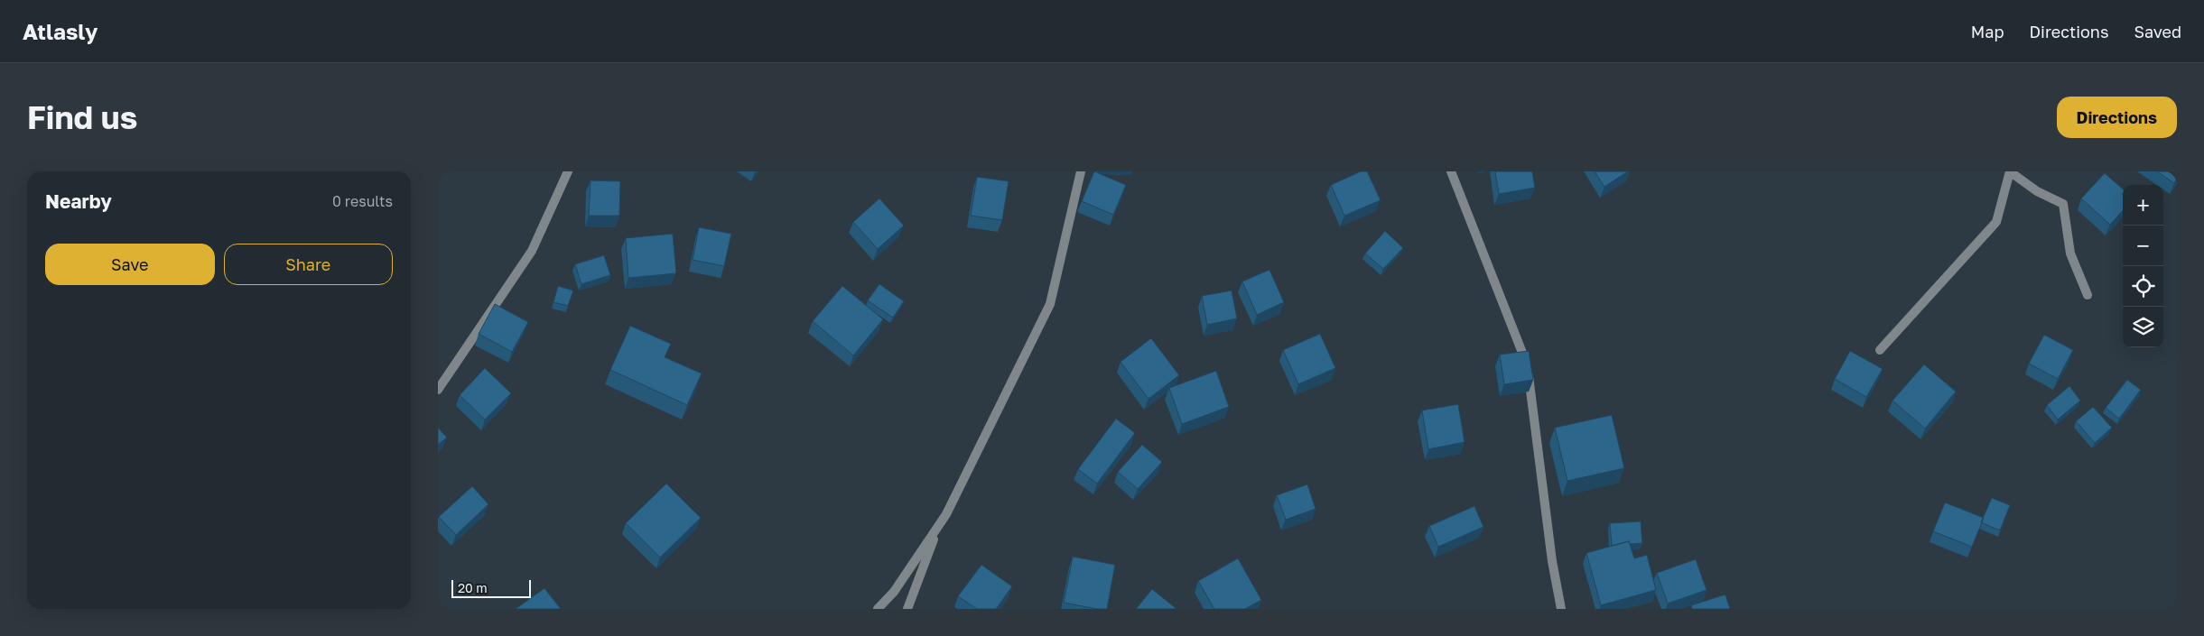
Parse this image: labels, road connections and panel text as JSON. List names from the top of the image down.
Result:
{
  "scale_bar": "20 m",
  "page": {
    "header": "Atlasly",
    "nav": ["Map", "Directions", "Saved"],
    "buttons": [
      "Directions",
      ["Save", "Share"]
    ],
    "title": "Find us",
    "heading": ["Nearby", "0 results"],
    "map_buttons": ["+", "−"],
    "scale": "20 m"
  }
}
